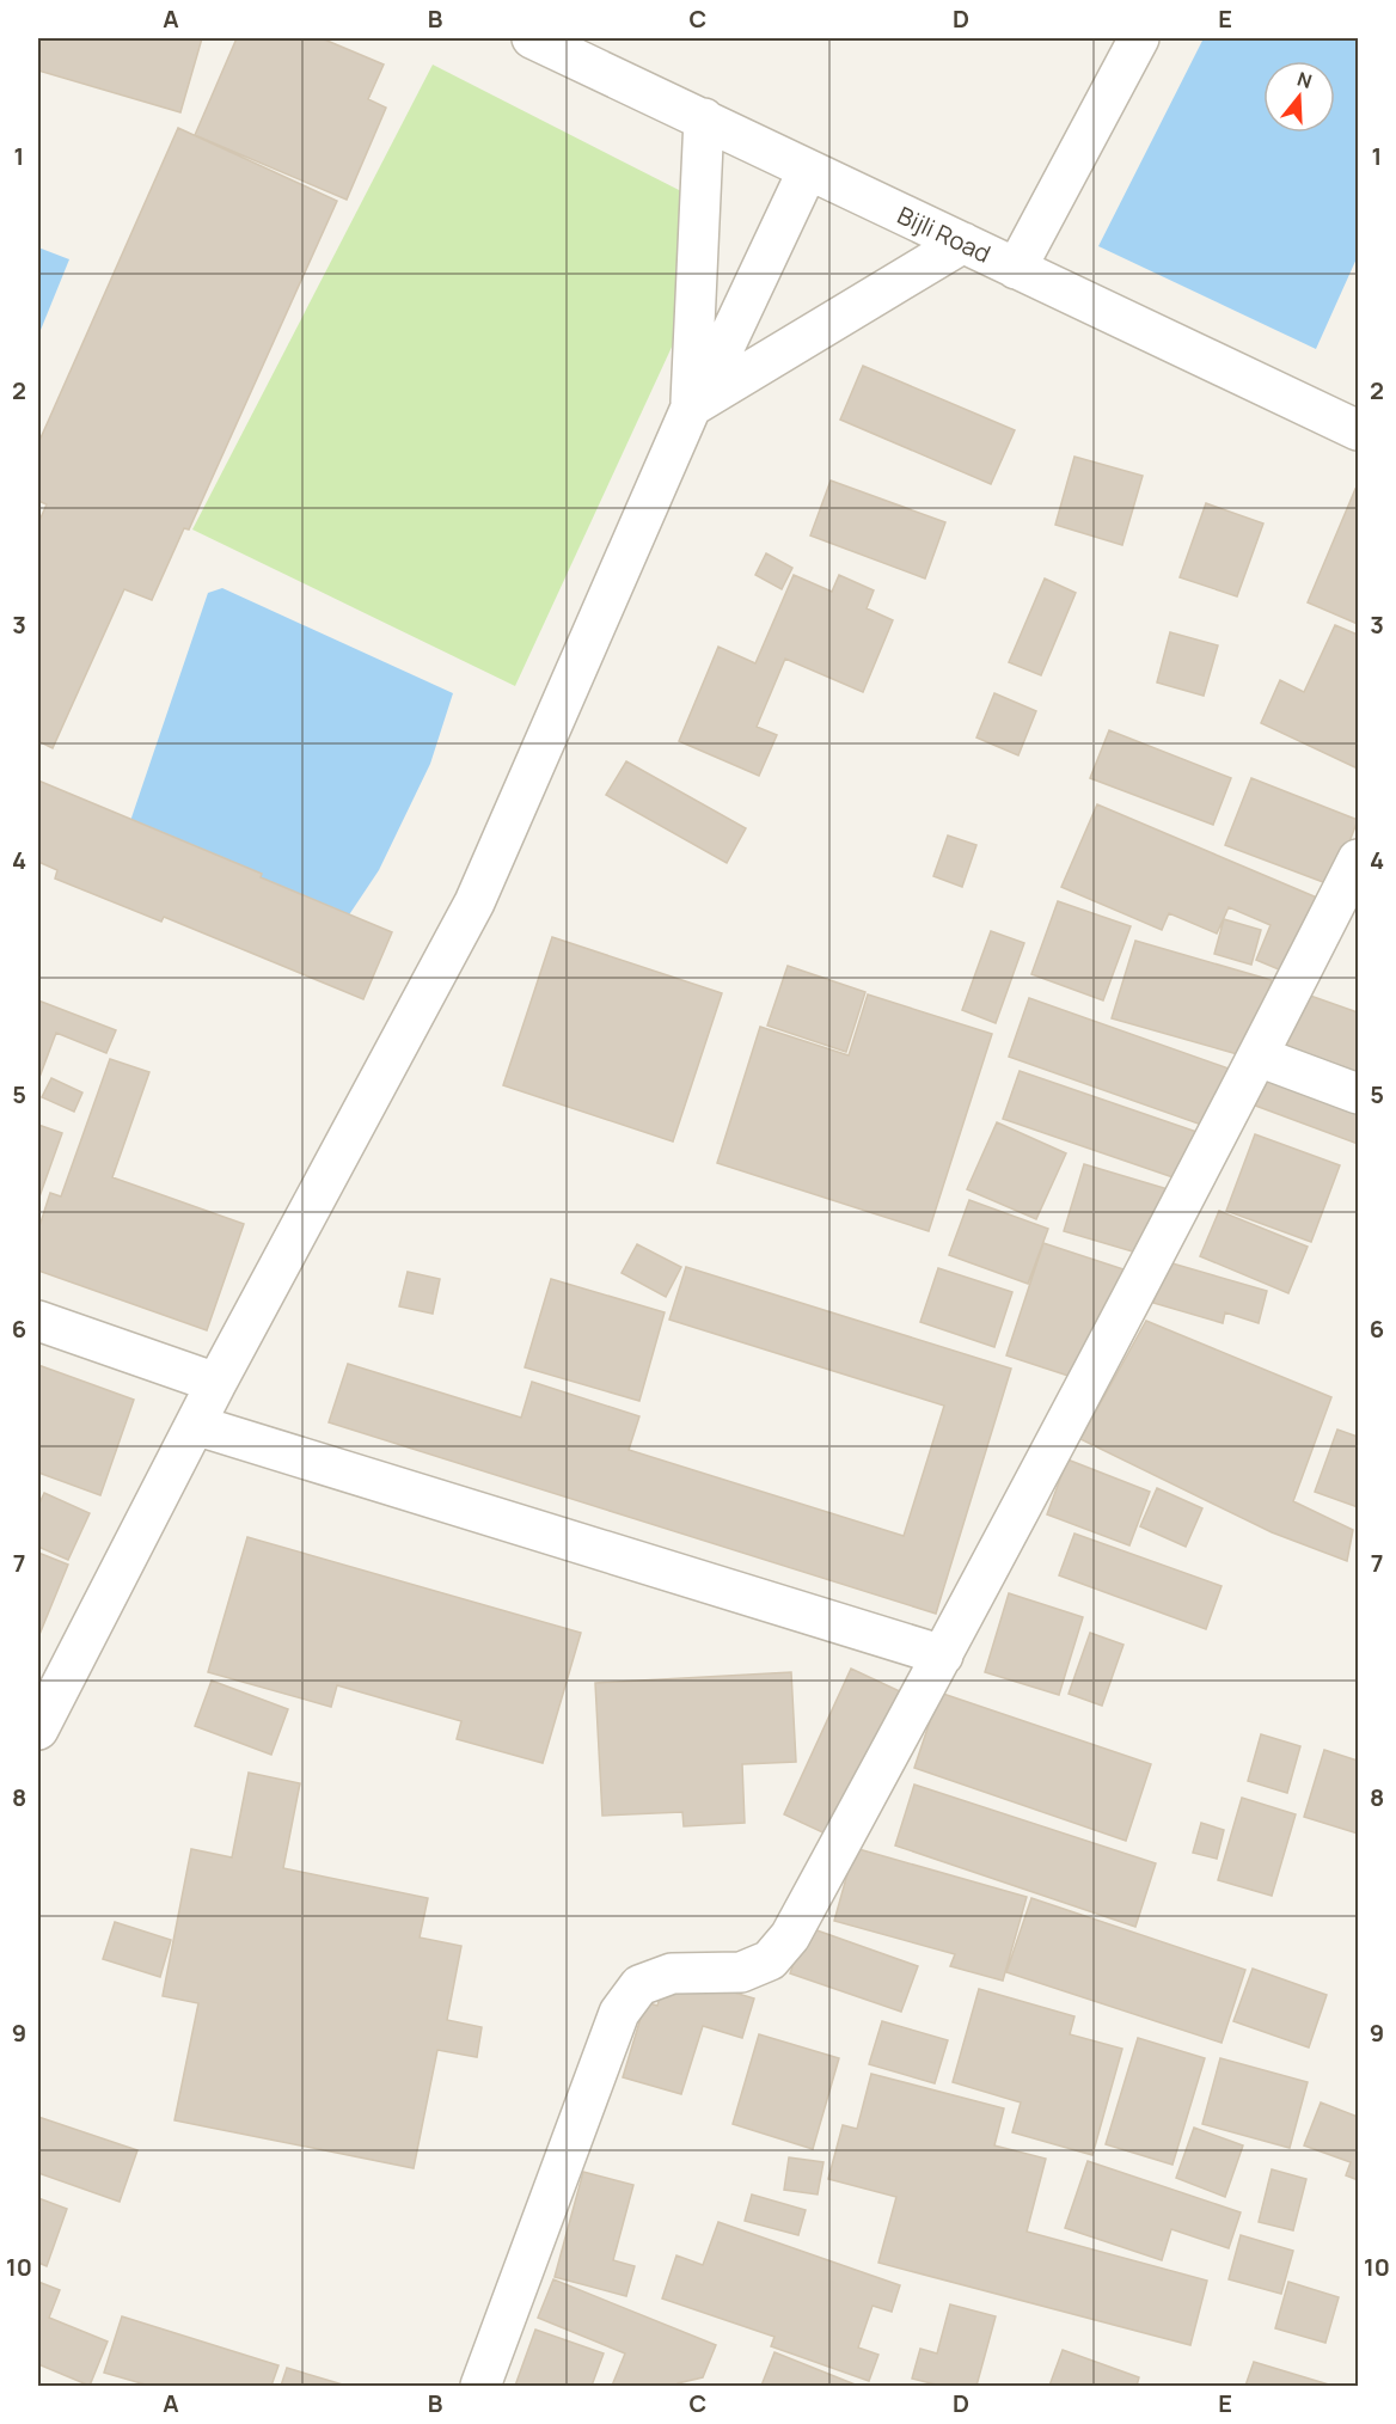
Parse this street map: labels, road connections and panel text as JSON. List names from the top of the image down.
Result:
{
  "streets": {
    "street": ["Bijli Road"]
  },
  "north": "top",
  "grid": {
    "columns": [
      "A",
      "B",
      "C",
      "D",
      "E"
    ],
    "rows": [
      "1",
      "2",
      "3",
      "4",
      "5",
      "6",
      "7",
      "8",
      "9",
      "10"
    ]
  }
}
